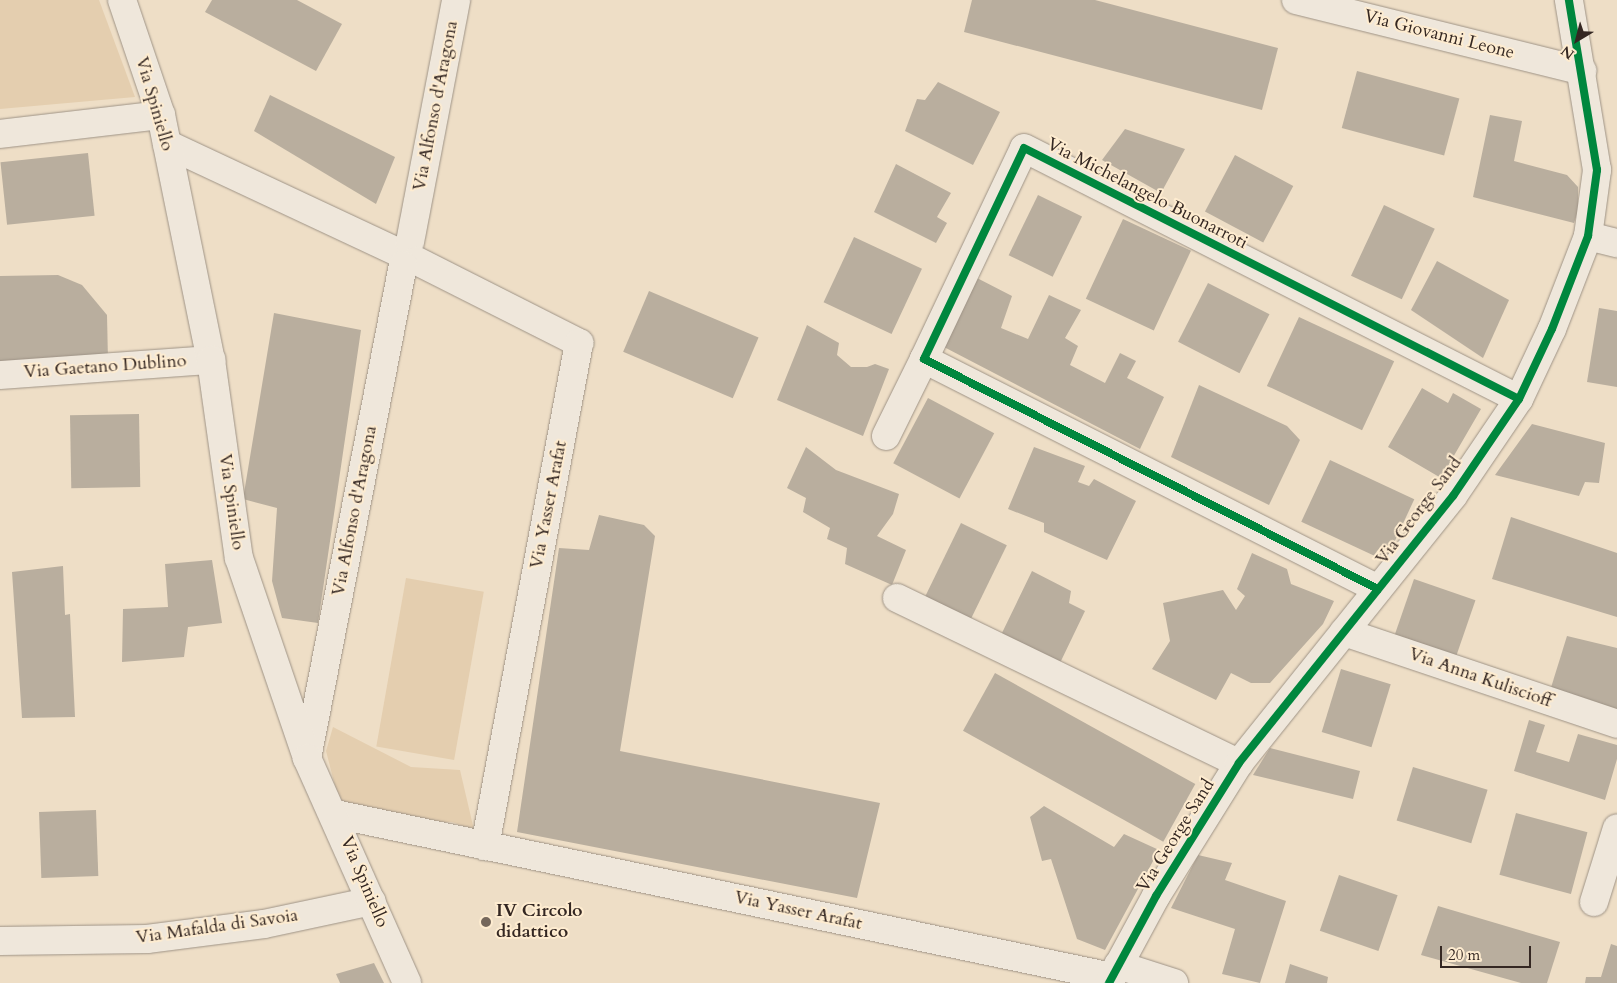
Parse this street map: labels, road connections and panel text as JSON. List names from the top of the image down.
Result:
{
  "streets": {
    "street": [
      "Via Giovanni Leone",
      "Via Spiniello",
      "Via Alfonso d'Aragona",
      "Via Michelangelo Buonarroti",
      "Via Gaetano Dublino",
      "Via Yasser Arafat",
      "Via George Sand",
      "Via Anna Kuliscioff",
      "Via Mafalda di Savoia"
    ]
  },
  "crossings": [
    ["Via Giovanni Leone", "Via George Sand"],
    ["Via Spiniello", "Via Alfonso d'Aragona"],
    ["Via Spiniello", "Via Gaetano Dublino"],
    ["Via Spiniello", "Via Yasser Arafat"],
    ["Via Spiniello", "Via Mafalda di Savoia"],
    ["Via Alfonso d'Aragona", "Via Yasser Arafat"],
    ["Via Michelangelo Buonarroti", "Via George Sand"],
    ["Via Yasser Arafat", "Via George Sand"],
    ["Via George Sand", "Via Anna Kuliscioff"]
  ],
  "places": ["IV Circolo didattico"],
  "scale_bar": "20 m",
  "north": "bottom left"
}
